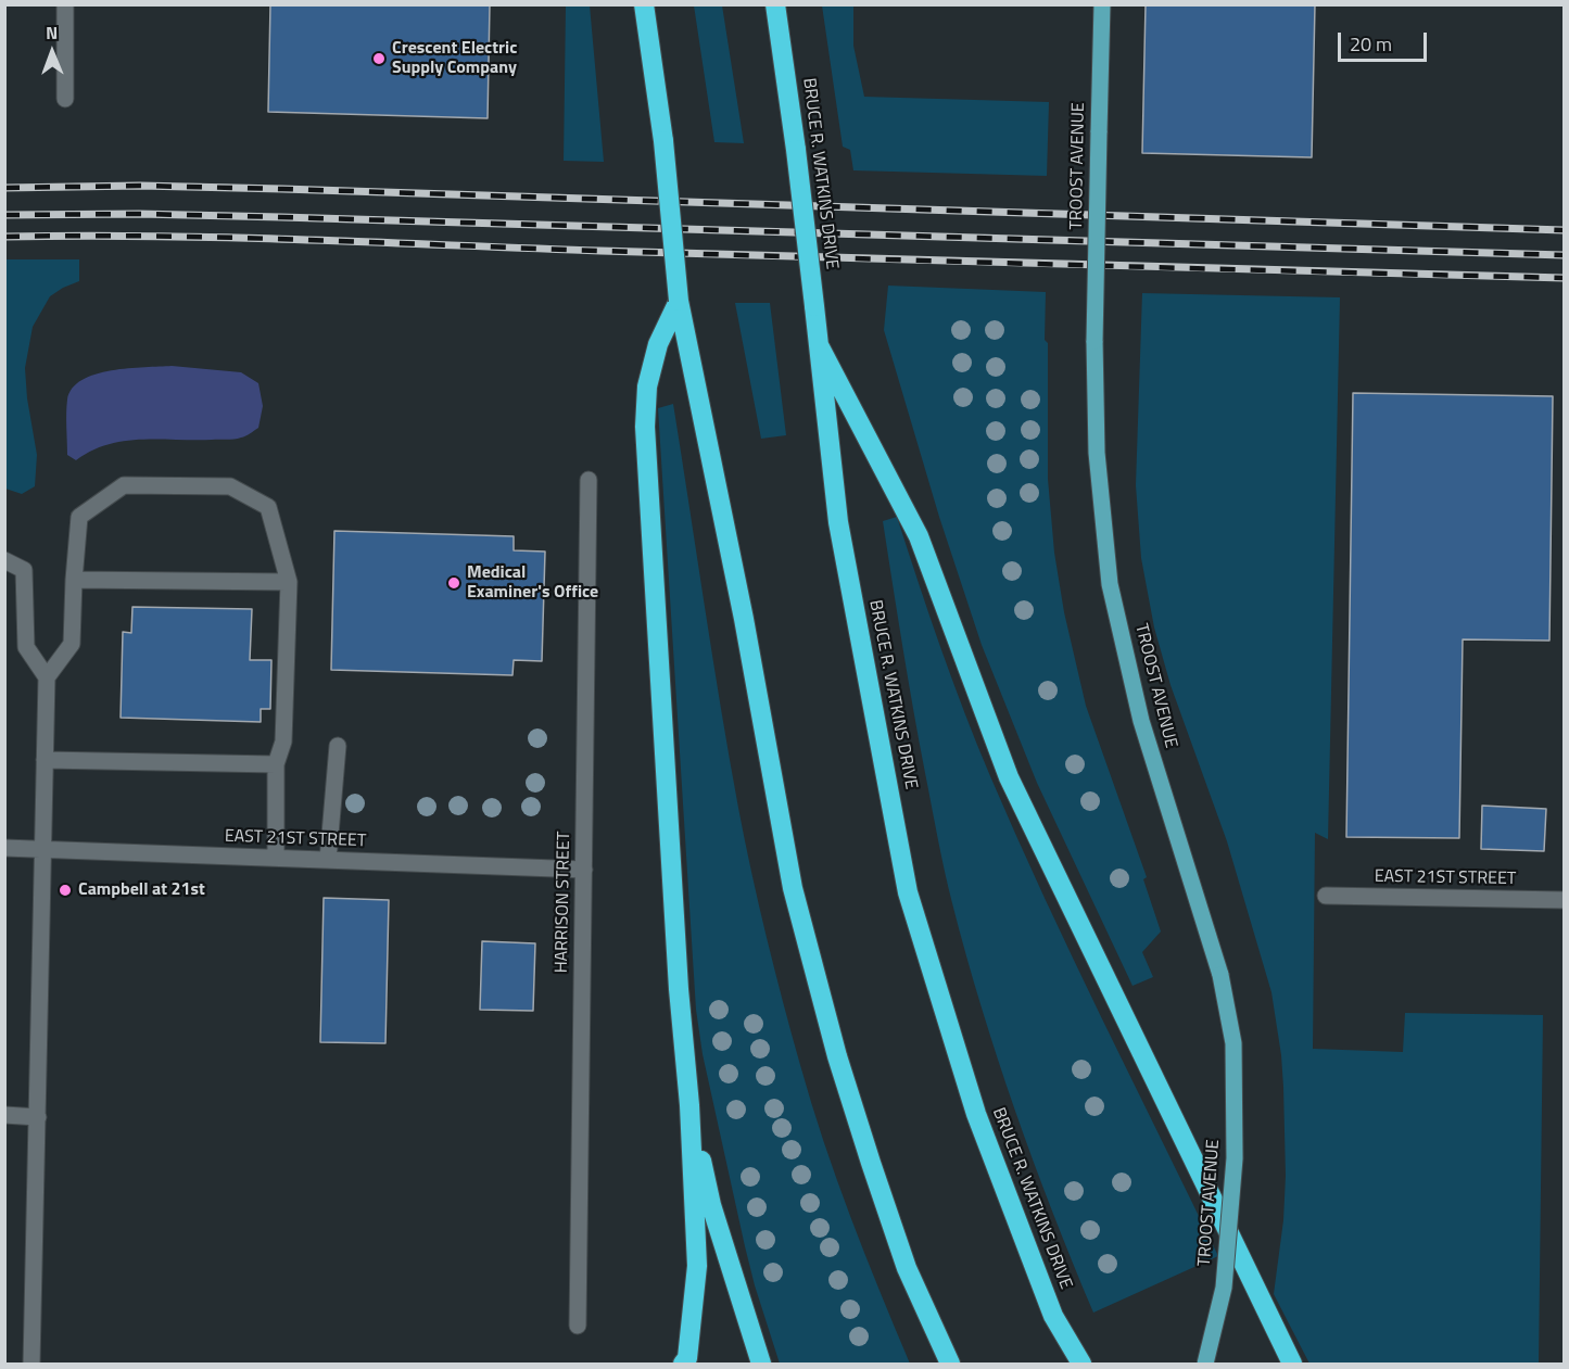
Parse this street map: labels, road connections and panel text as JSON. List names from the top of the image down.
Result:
{
  "streets": {
    "highway": ["BRUCE R. WATKINS DRIVE"],
    "main road": ["TROOST AVENUE"],
    "street": ["EAST 21ST STREET", "HARRISON STREET"]
  },
  "crossings": [
    ["EAST 21ST STREET", "HARRISON STREET"]
  ],
  "places": ["Crescent Electric Supply Company", "Medical Examiner's Office", "Campbell at 21st"],
  "scale_bar": "20 m",
  "north": "top"
}
